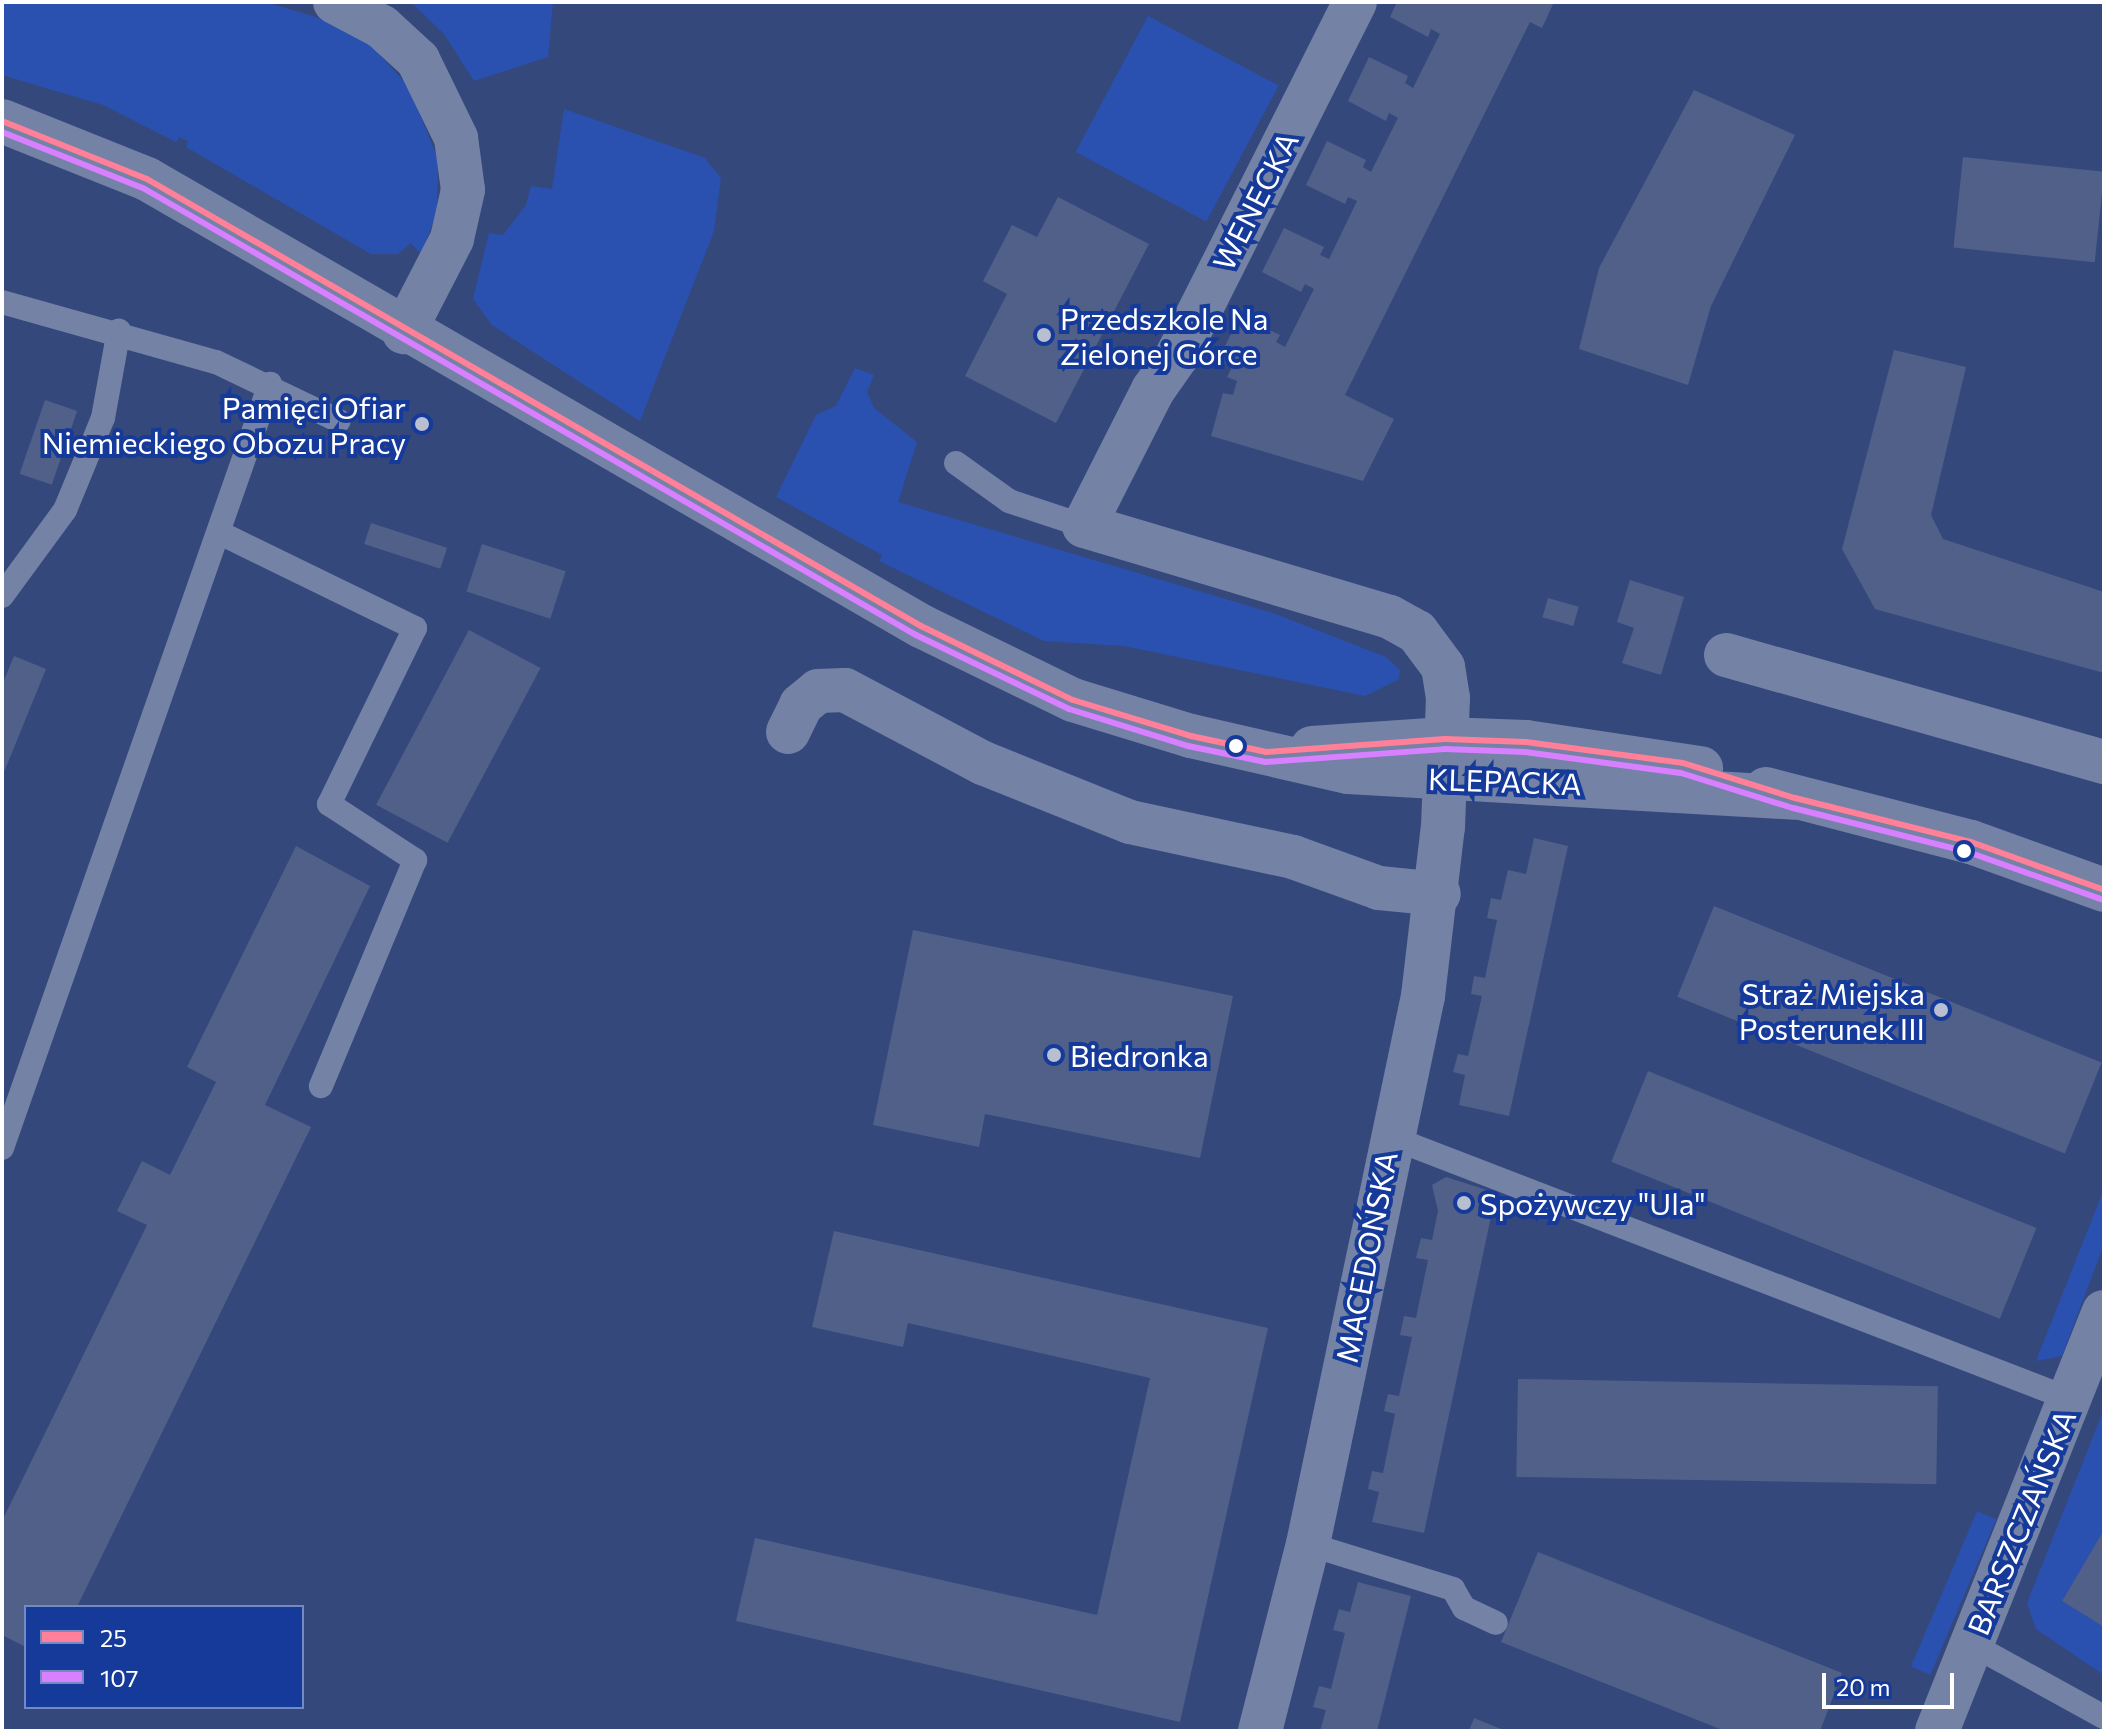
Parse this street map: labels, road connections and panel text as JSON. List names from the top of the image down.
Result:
{
  "streets": {
    "street": [
      "WENECKA",
      "KLEPACKA",
      "MACEDOŃSKA",
      "BARSZCZAŃSKA"
    ]
  },
  "crossings": [
    ["WENECKA", "MACEDOŃSKA"],
    ["KLEPACKA", "MACEDOŃSKA"]
  ],
  "places": [
    "Przedszkole Na Zielonej Górce",
    "Pamięci Ofiar Niemieckiego Obozu Pracy",
    "Straż Miejska Posterunek III",
    "Biedronka",
    "Spożywczy \"Ula\""
  ],
  "lines": ["transit line 25", "transit line 107"],
  "legend": ["25", "107"],
  "scale_bar": "20 m"
}
